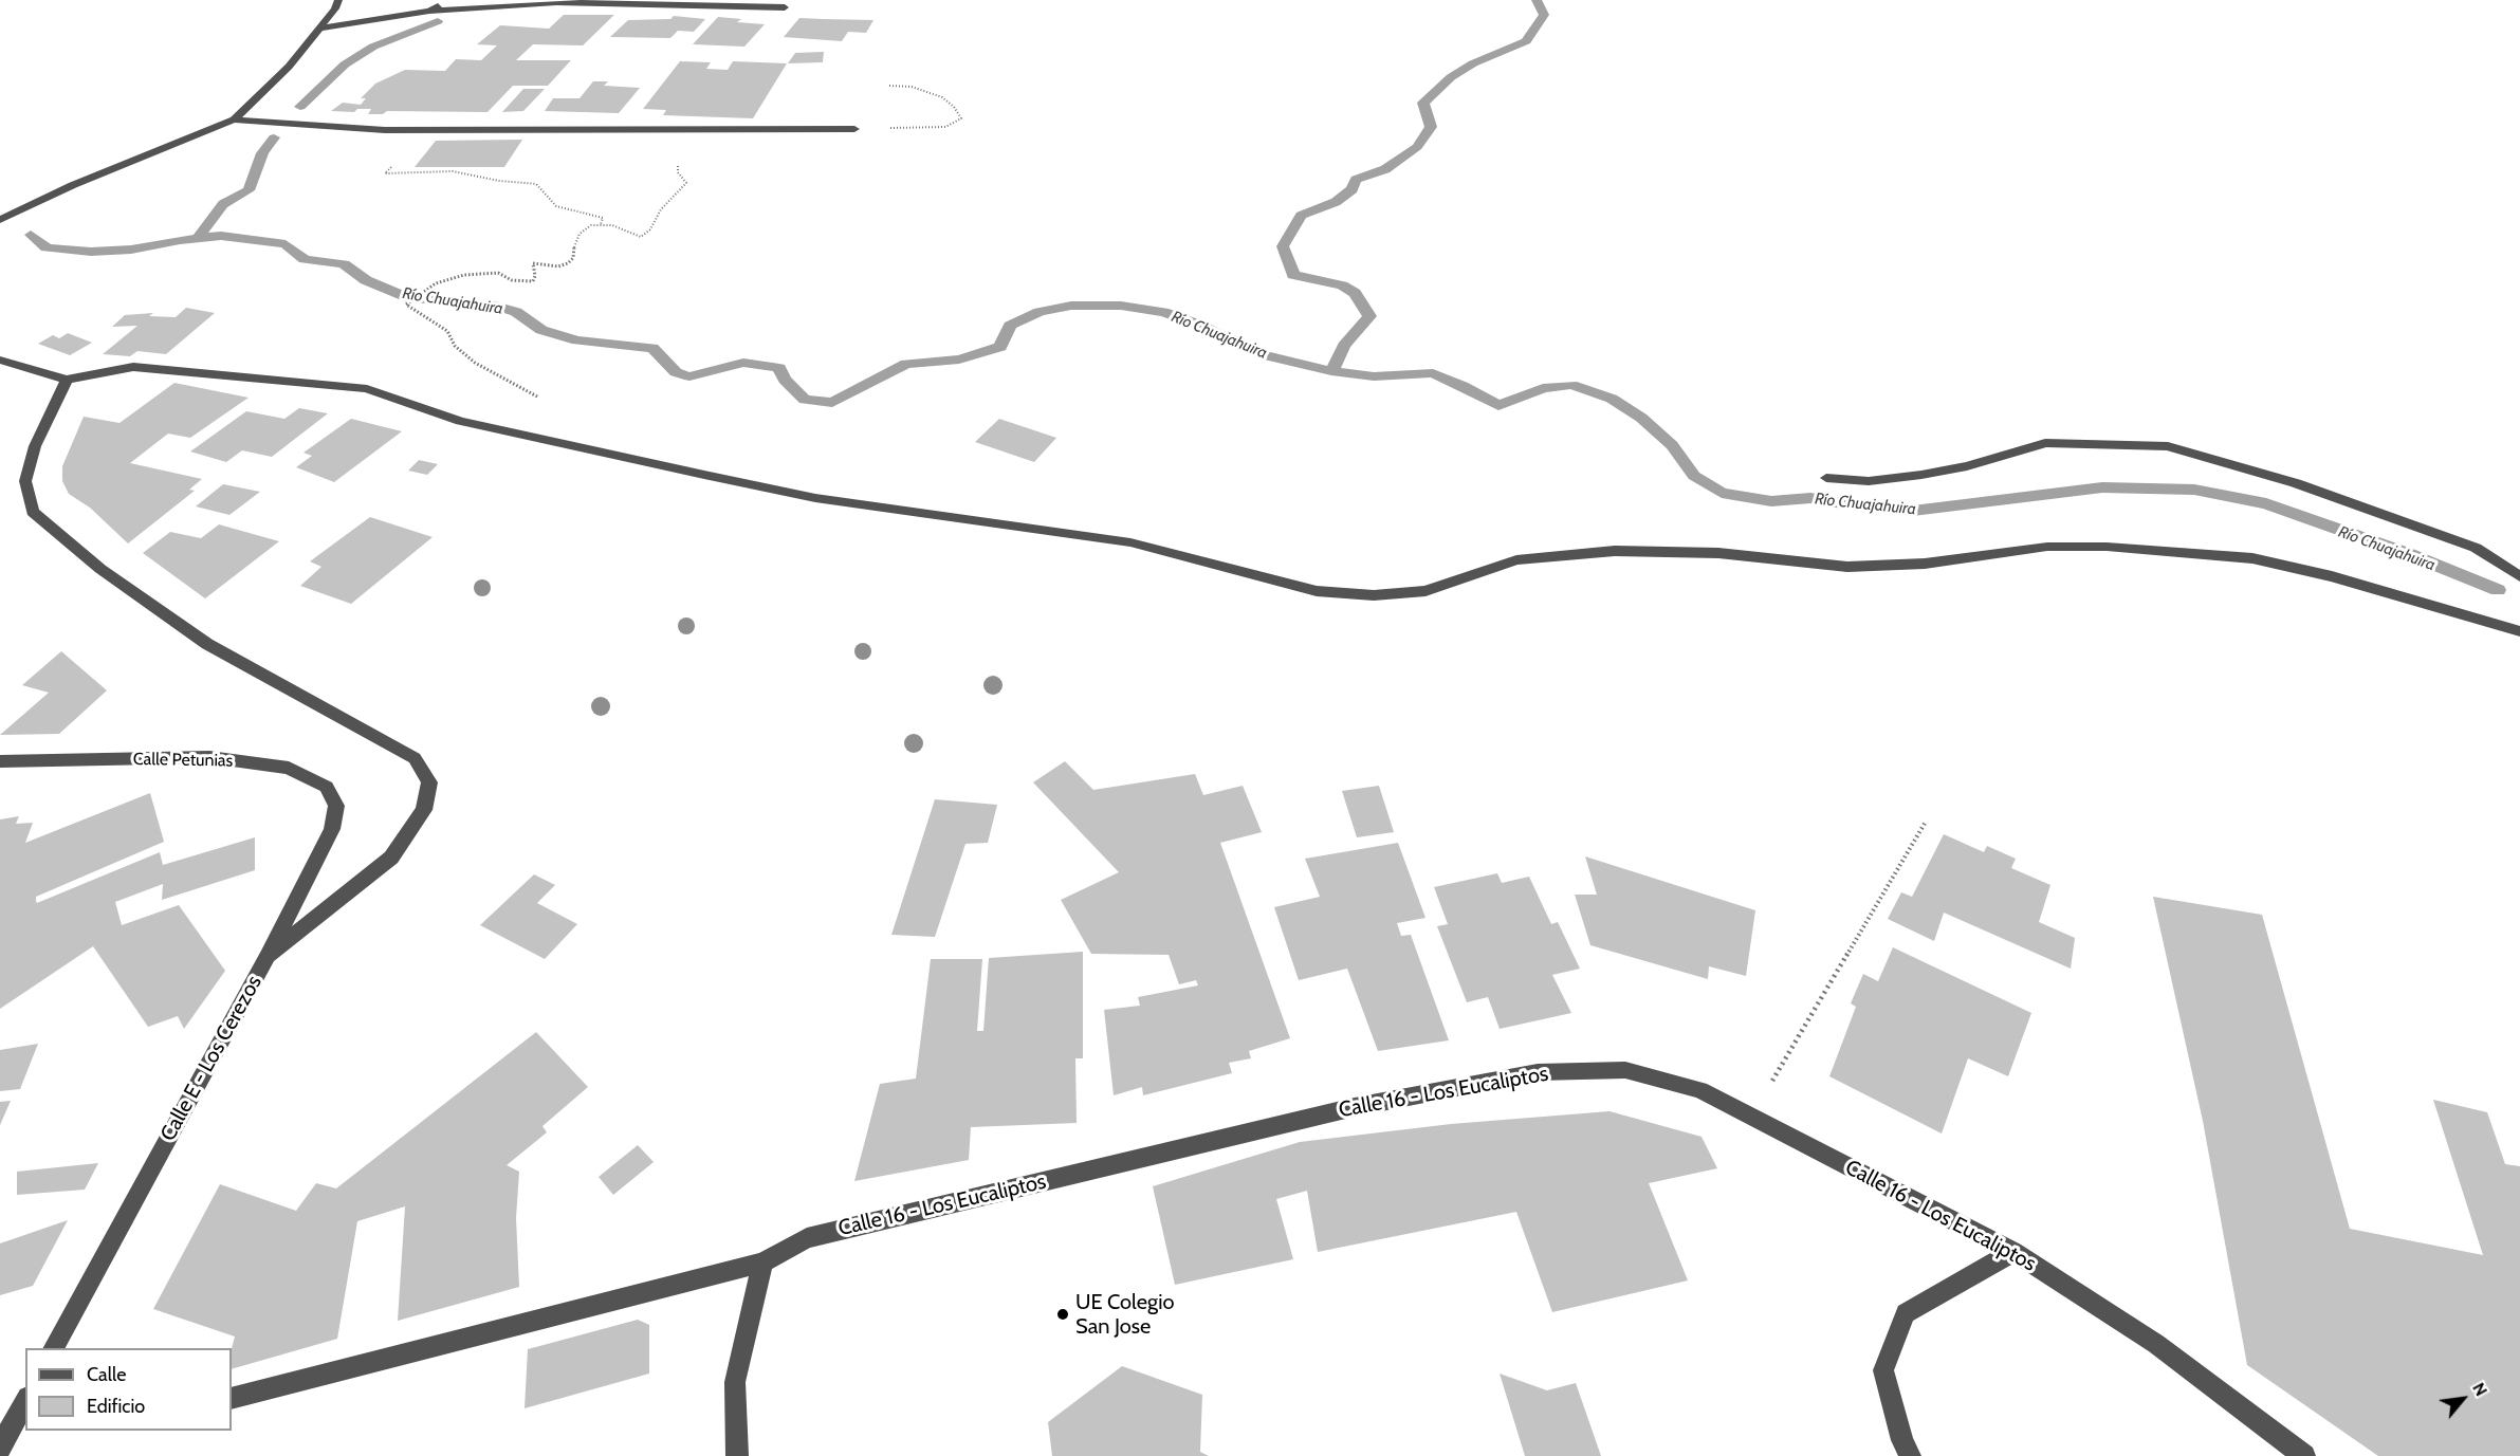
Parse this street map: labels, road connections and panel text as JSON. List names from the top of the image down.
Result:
{
  "streets": {
    "street": ["Calle Petunias", "Calle E - Los Cerezos", "Calle 16 - Los Eucaliptos"]
  },
  "crossings": [
    ["Calle Petunias", "Calle E - Los Cerezos"]
  ],
  "water": ["Río Chuajahuira"],
  "places": ["UE Colegio San Jose"],
  "legend": ["Calle", "Edificio"],
  "north": "top right"
}
